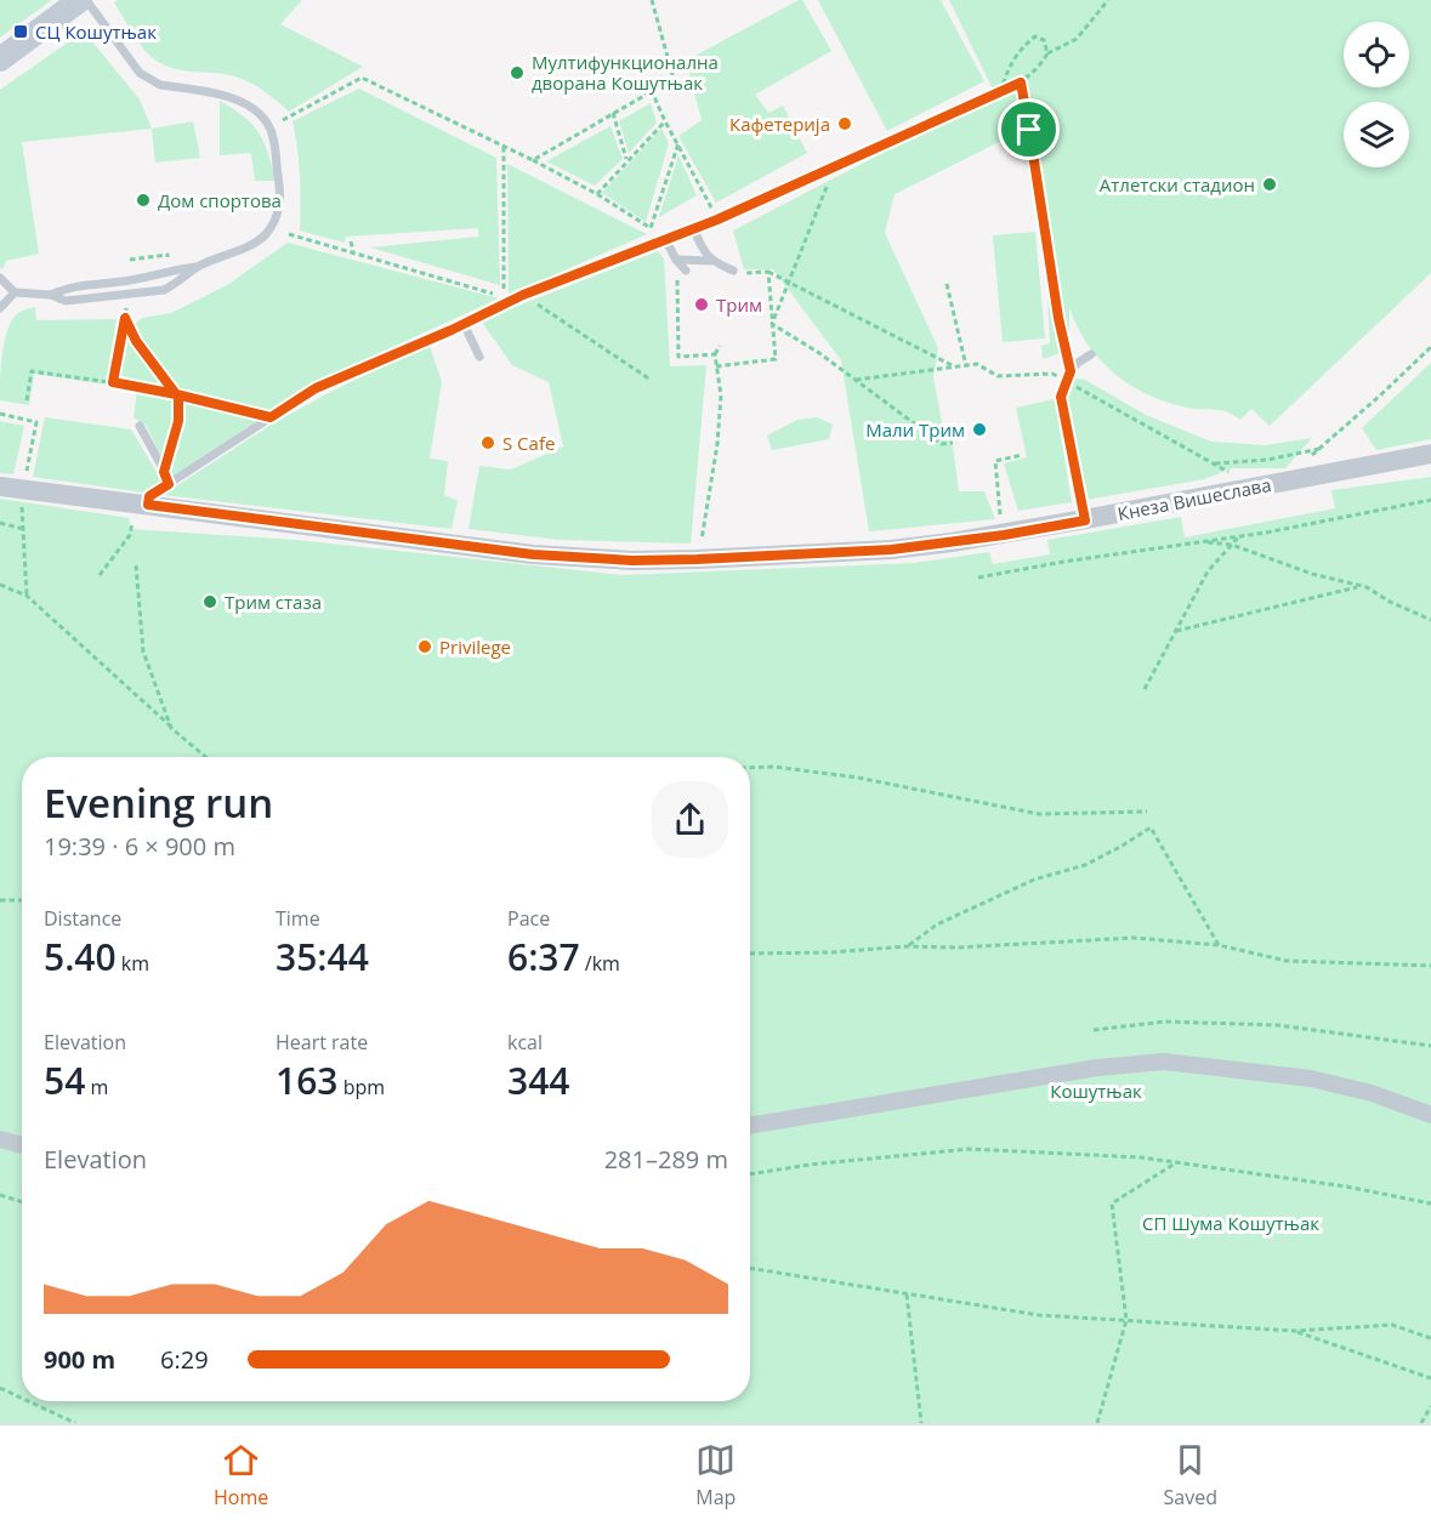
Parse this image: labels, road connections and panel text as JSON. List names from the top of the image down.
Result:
{
  "streets": {
    "street": ["Кнеза Вишеслава"]
  },
  "parks": ["Кошутњак", "СП Шума Кошутњак"],
  "places": {
    "transit": ["СЦ Кошутњак"],
    "other": [
      "Мултифункционална дворана Кошутњак",
      "Кафетерија",
      "Атлетски стадион",
      "Дом спортова",
      "Трим",
      "Мали Трим",
      "S Cafe",
      "Трим стаза",
      "Privilege"
    ]
  },
  "page": {
    "heading": ["Evening run", "19:39 · 6 × 900 m"],
    "stats": [
      ["Distance", "5.40 km"],
      ["Time", "35:44"],
      ["Pace", "6:37 /km"],
      ["Elevation", "54 m"],
      ["Heart rate", "163 bpm"],
      ["kcal", "344"]
    ],
    "chart": ["Elevation", "281–289 m"],
    "list": [
      {
        "name": "900 m",
        "note": "6:29"
      }
    ],
    "tabs": ["Home", "Map", "Saved"]
  }
}
